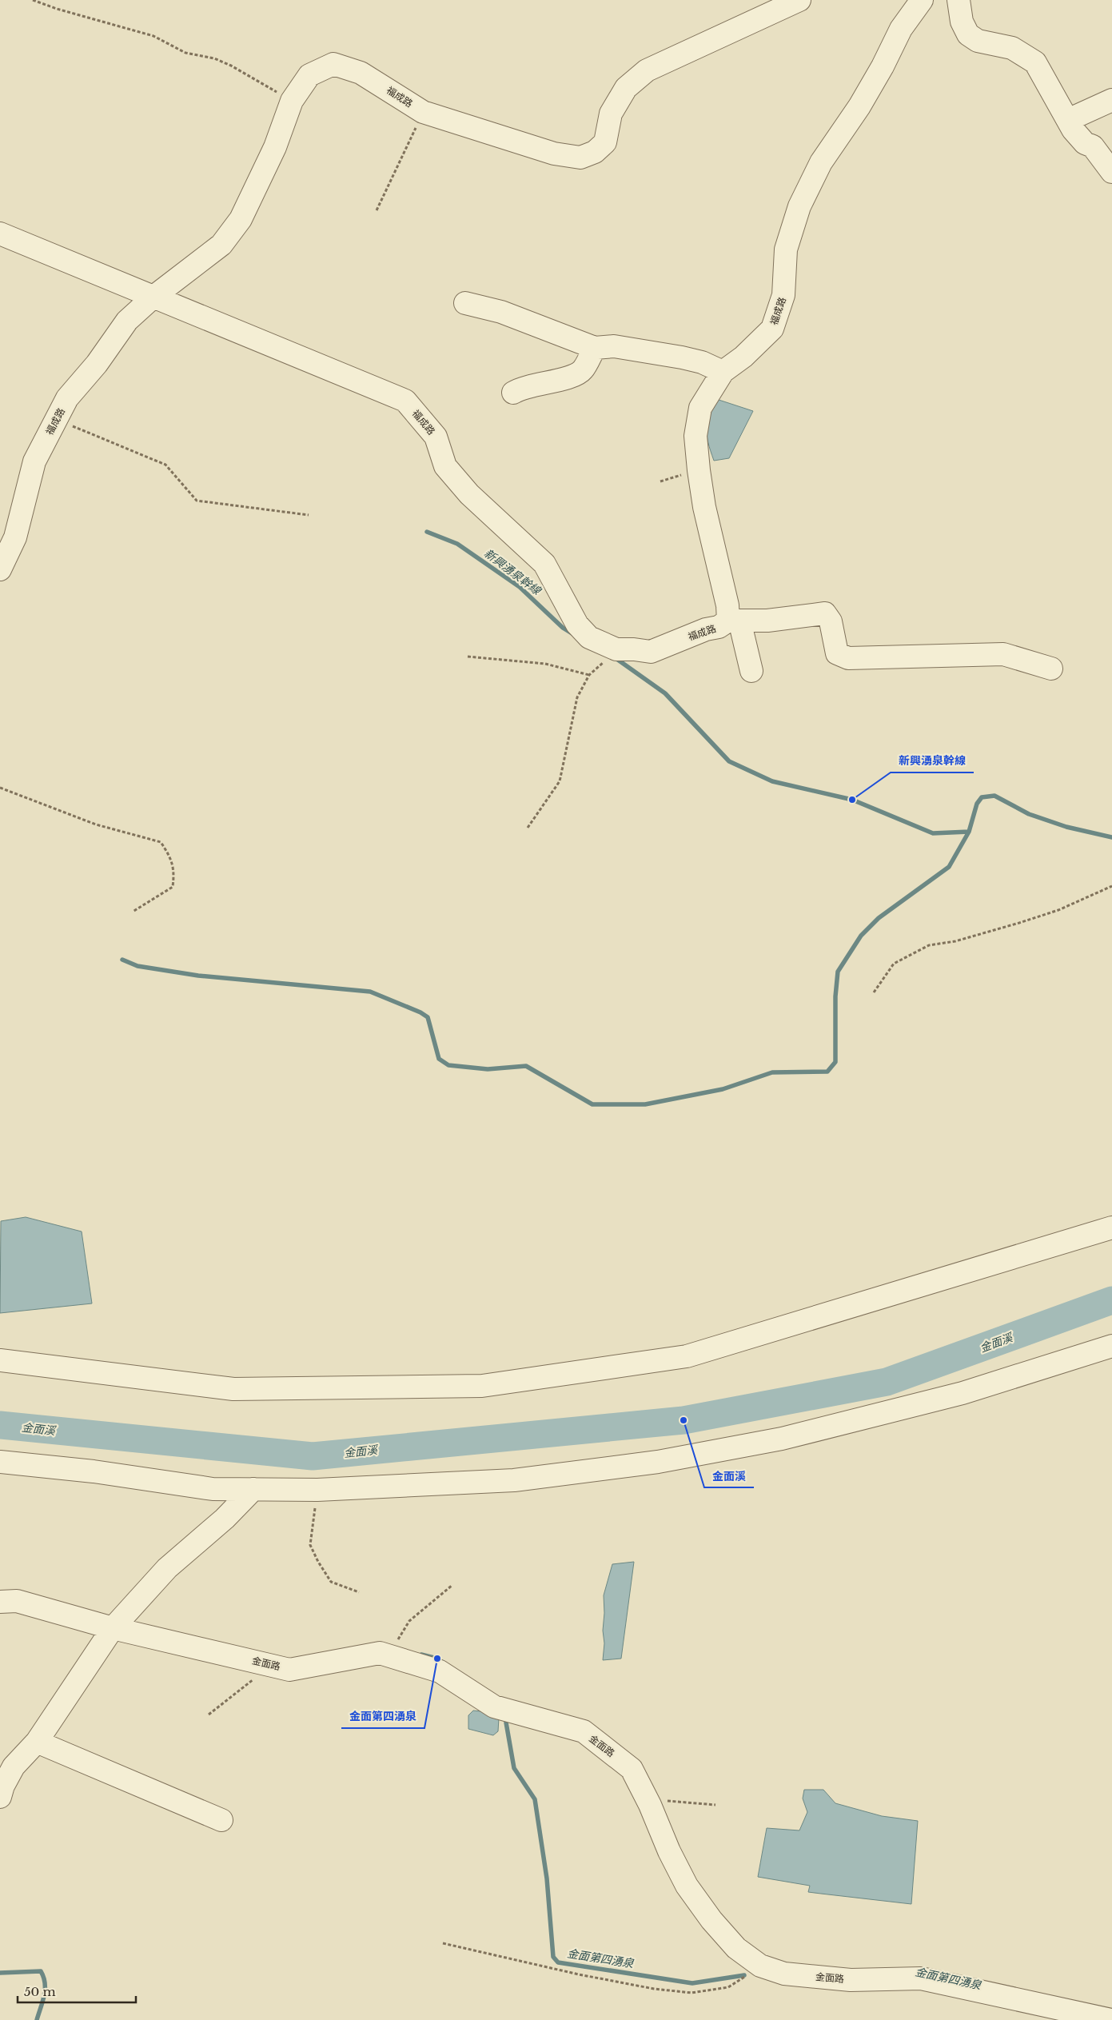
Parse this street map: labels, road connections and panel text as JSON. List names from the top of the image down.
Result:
{
  "streets": {
    "lane": ["福成路", "金面路"]
  },
  "water": ["新興湧泉幹線", "金面溪", "金面第四湧泉"],
  "places": ["新興湧泉幹線", "金面溪", "金面第四湧泉"],
  "scale_bar": "50 m"
}
